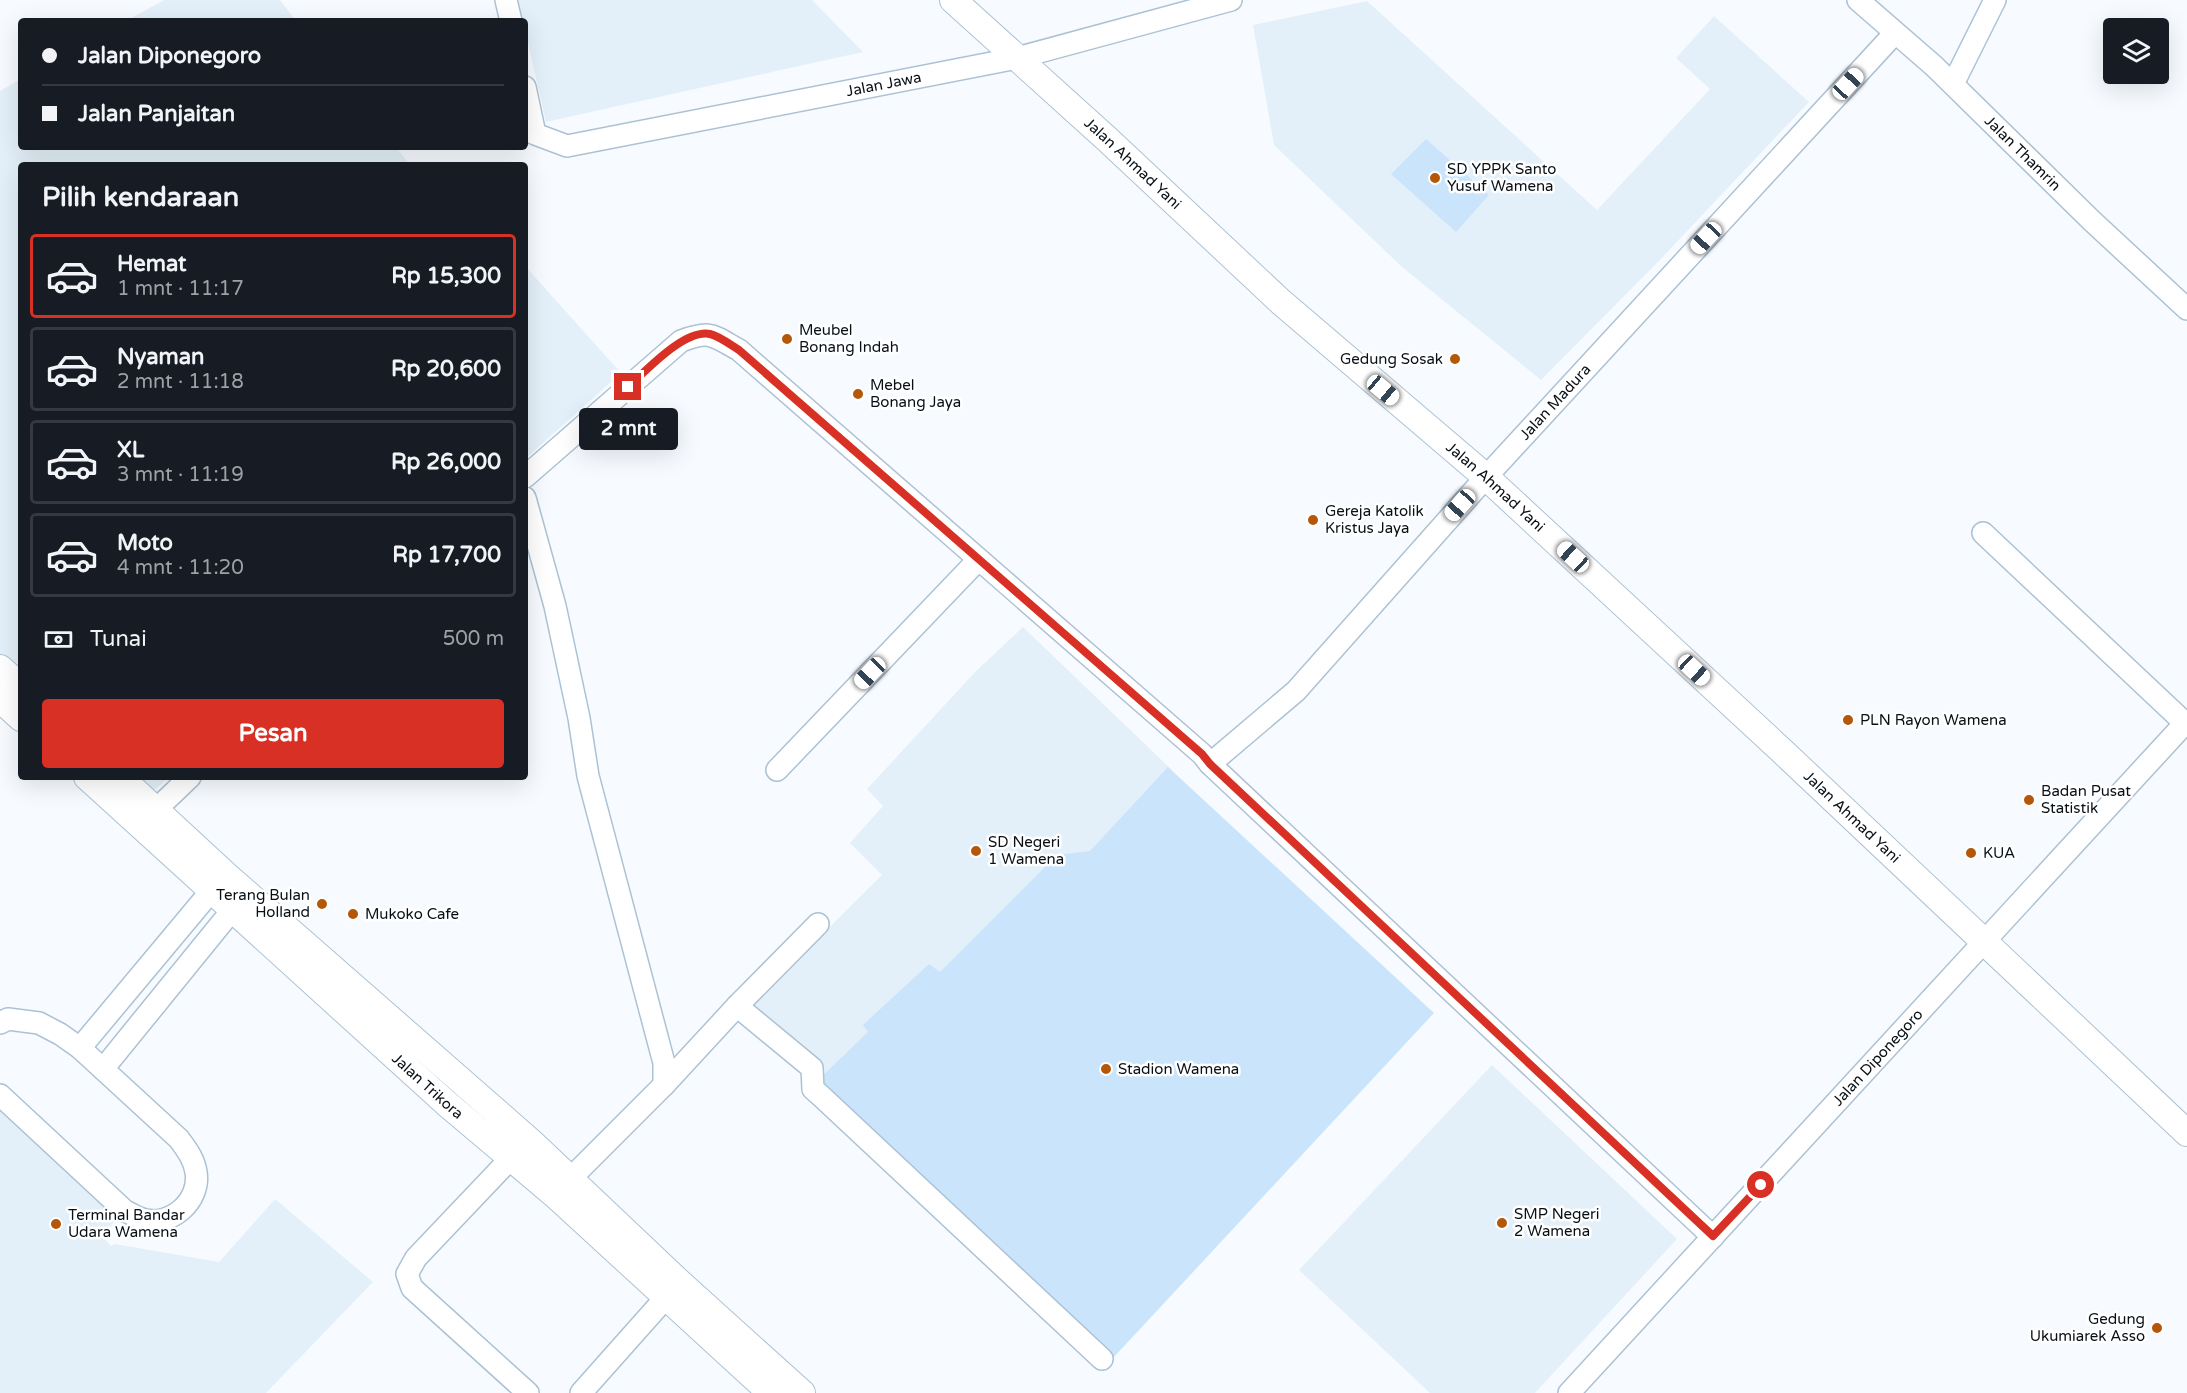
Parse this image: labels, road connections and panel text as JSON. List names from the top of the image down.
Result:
{
  "streets": {
    "main road": ["Jalan Ahmad Yani", "Jalan Trikora"],
    "street": [
      "Jalan Jawa",
      "Jalan Thamrin",
      "Jalan Madura",
      "Jalan Diponegoro"
    ]
  },
  "crossings": [
    ["Jalan Jawa", "Jalan Ahmad Yani"],
    ["Jalan Thamrin", "Jalan Madura"],
    ["Jalan Ahmad Yani", "Jalan Madura"],
    ["Jalan Ahmad Yani", "Jalan Diponegoro"]
  ],
  "places": [
    "SD YPPK Santo Yusuf Wamena",
    "Meubel Bonang Indah",
    "Gedung Sosak",
    "Mebel Bonang Jaya",
    "Gereja Katolik Kristus Jaya",
    "PLN Rayon Wamena",
    "Badan Pusat Statistik",
    "SD Negeri 1 Wamena",
    "KUA",
    "Terang Bulan Holland",
    "Mukoko Cafe",
    "Stadion Wamena",
    "SMP Negeri 2 Wamena",
    "Terminal Bandar Udara Wamena",
    "Gedung Ukumiarek Asso"
  ],
  "page": {
    "banner": ["Jalan Diponegoro", "Jalan Panjaitan"],
    "heading": "Pilih kendaraan",
    "list": [
      {
        "name": "Hemat",
        "note": "1 mnt · 11:17",
        "value": "Rp 15,300"
      },
      {
        "name": "Nyaman",
        "note": "2 mnt · 11:18",
        "value": "Rp 20,600"
      },
      {
        "name": "XL",
        "note": "3 mnt · 11:19",
        "value": "Rp 26,000"
      },
      {
        "name": "Moto",
        "note": "4 mnt · 11:20",
        "value": "Rp 17,700"
      }
    ],
    "bubble": "2 mnt",
    "pay": ["Tunai", "500 m"],
    "buttons": "Pesan"
  }
}
